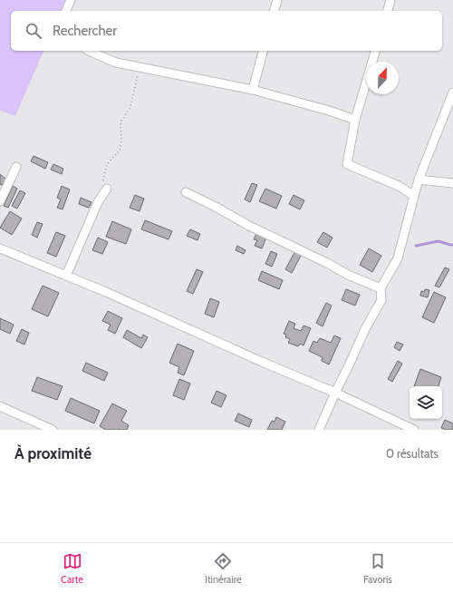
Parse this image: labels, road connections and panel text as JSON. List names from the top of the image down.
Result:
{
  "north": "top right",
  "page": {
    "search": "Rechercher",
    "heading": ["À proximité", "0 résultats"],
    "nav": ["Carte", "Itinéraire", "Favoris"]
  }
}
